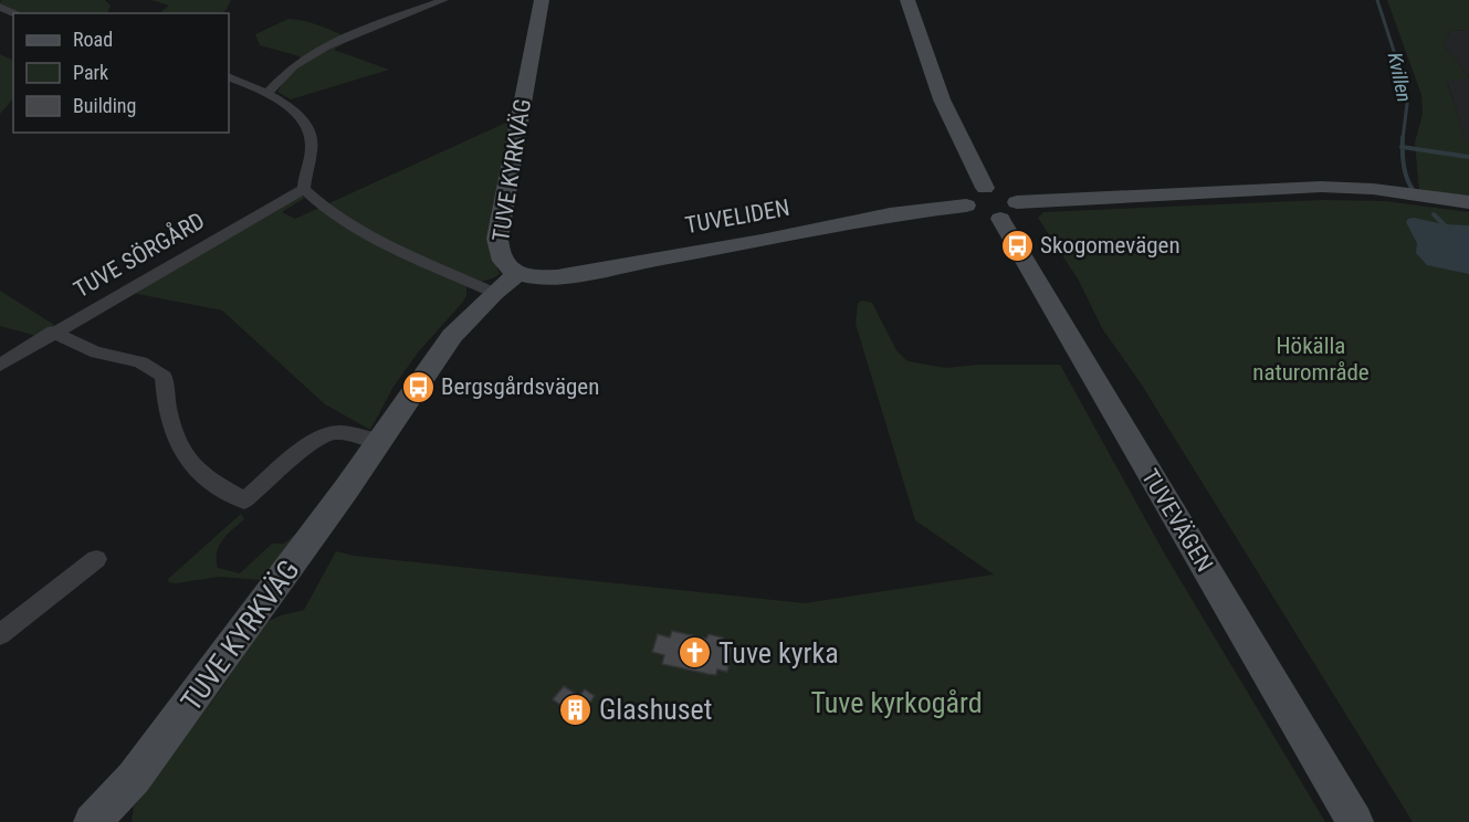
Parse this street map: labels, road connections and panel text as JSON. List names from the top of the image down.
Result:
{
  "streets": {
    "street": [
      "TUVE KYRKVÄG",
      "TUVELIDEN",
      "TUVE SÖRGÅRD",
      "TUVEVÄGEN"
    ]
  },
  "crossings": [
    ["TUVE KYRKVÄG", "TUVELIDEN"]
  ],
  "water": ["Kvillen"],
  "parks": ["Hökälla naturområde", "Tuve kyrkogård"],
  "places": {
    "bus stop": ["Skogomevägen", "Bergsgårdsvägen"],
    "church": ["Tuve kyrka"],
    "building": ["Glashuset"]
  },
  "legend": ["Road", "Park", "Building"]
}
